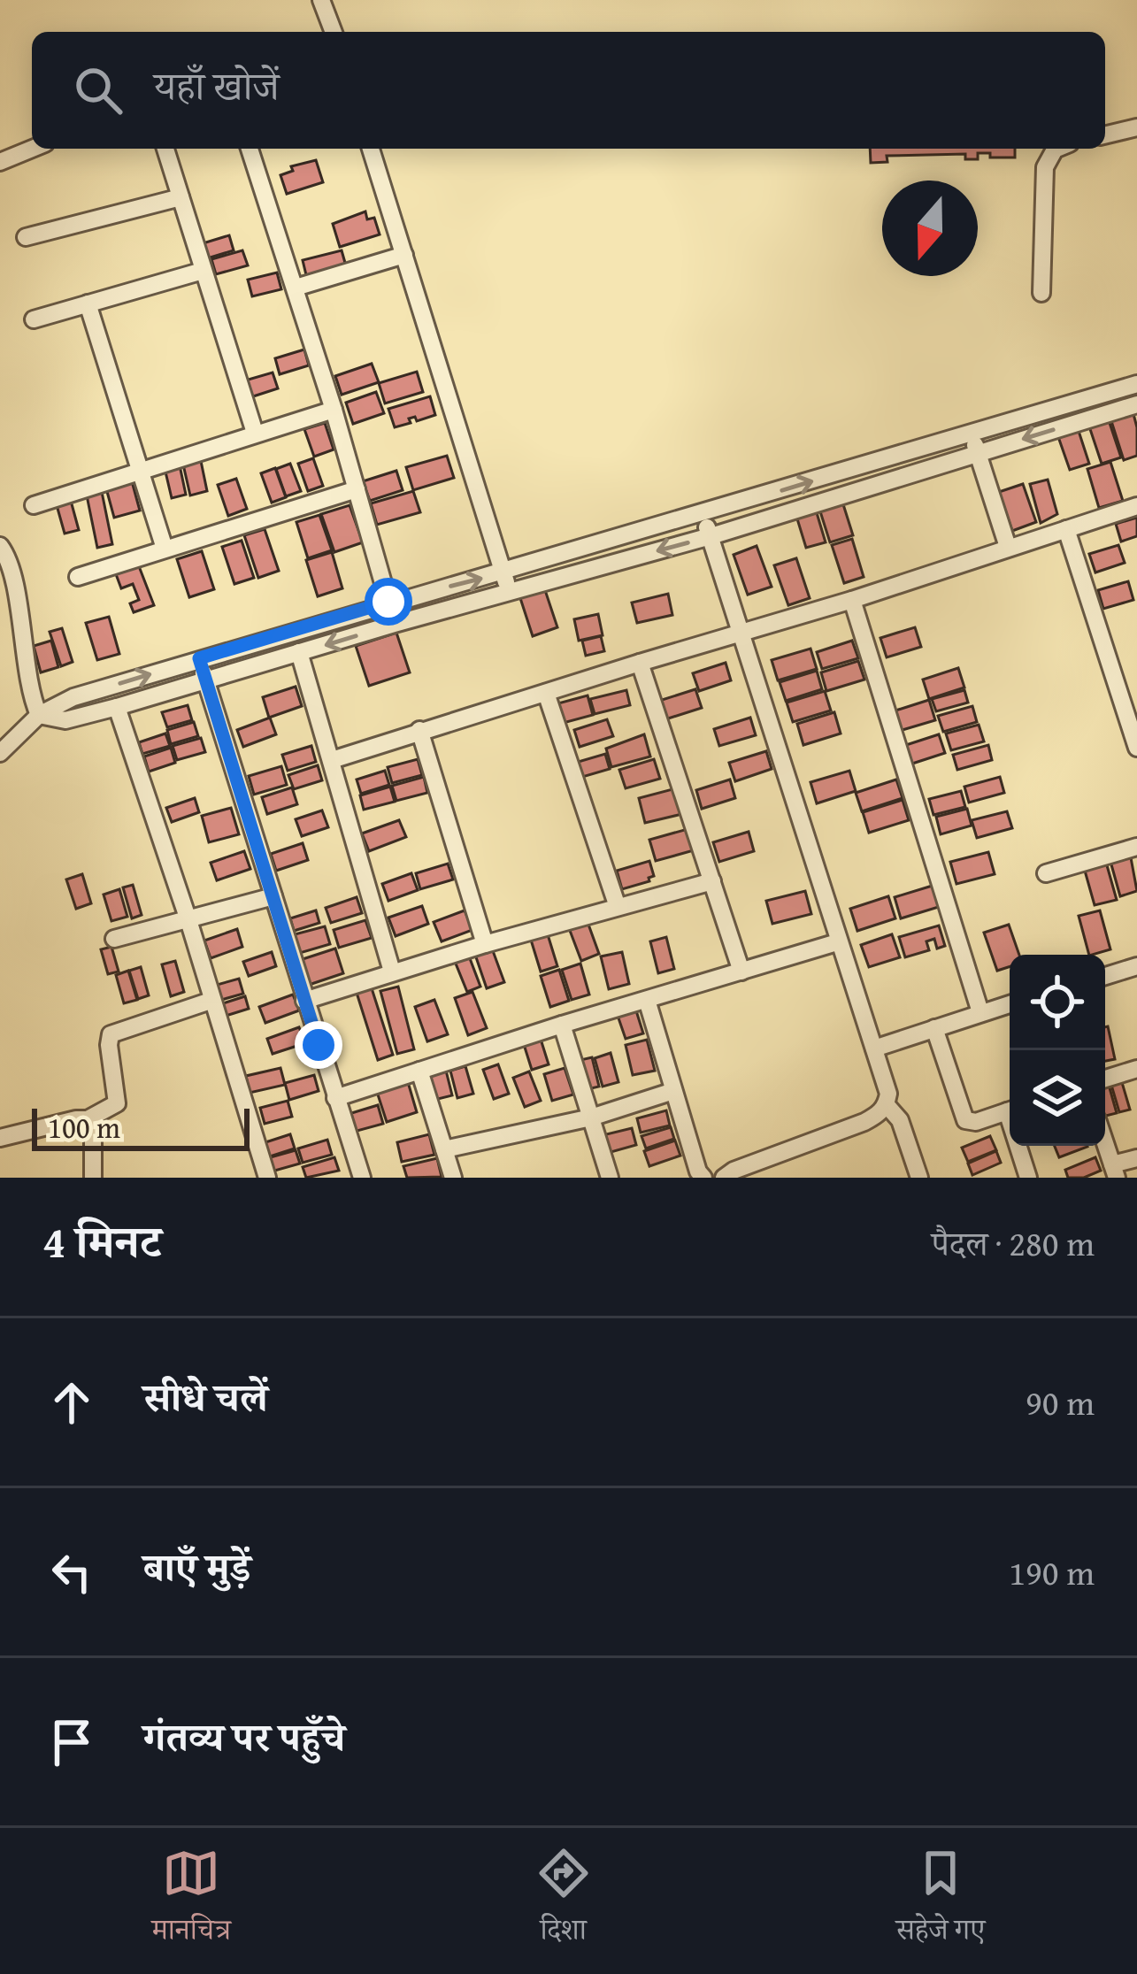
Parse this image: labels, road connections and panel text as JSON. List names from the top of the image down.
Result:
{
  "scale_bar": "100 m",
  "north": "bottom",
  "page": {
    "search": "यहाँ खोजें",
    "scale": "100 m",
    "heading": ["4 मिनट", "पैदल · 280 m"],
    "list": [
      ["सीधे चलें", "90 m"],
      ["बाएँ मुड़ें", "190 m"],
      "गंतव्य पर पहुँचे"
    ],
    "nav": ["मानचित्र", "दिशा", "सहेजे गए"]
  }
}
